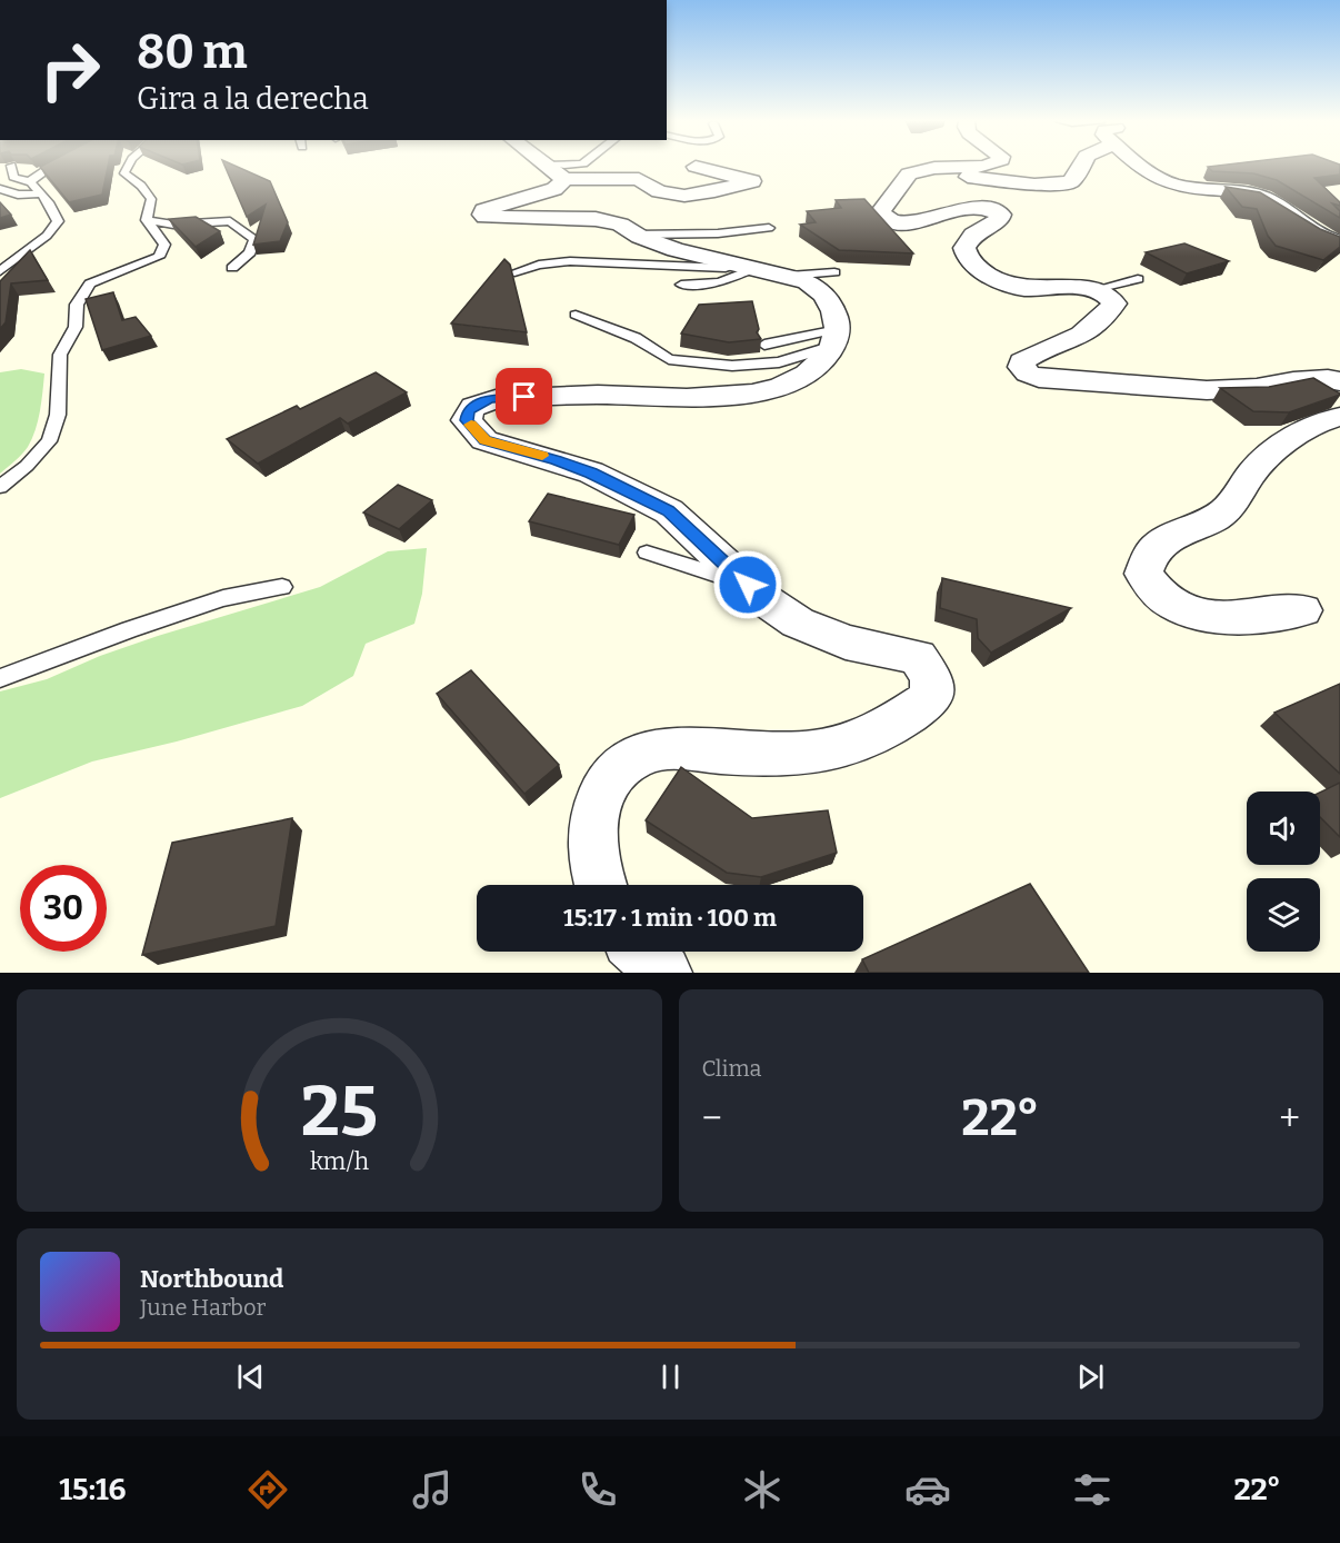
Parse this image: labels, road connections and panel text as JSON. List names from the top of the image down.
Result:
{
  "page": {
    "turn": ["80 m", "Gira a la derecha"],
    "limit": "30",
    "trip": "15:17 · 1 min · 100 m",
    "tile": "Clima",
    "heat": ["−", "22°", "+"],
    "song": ["Northbound", "June Harbor"],
    "tabs": ["15:16", "22°"],
    "gauge": ["25", "km/h"]
  }
}
